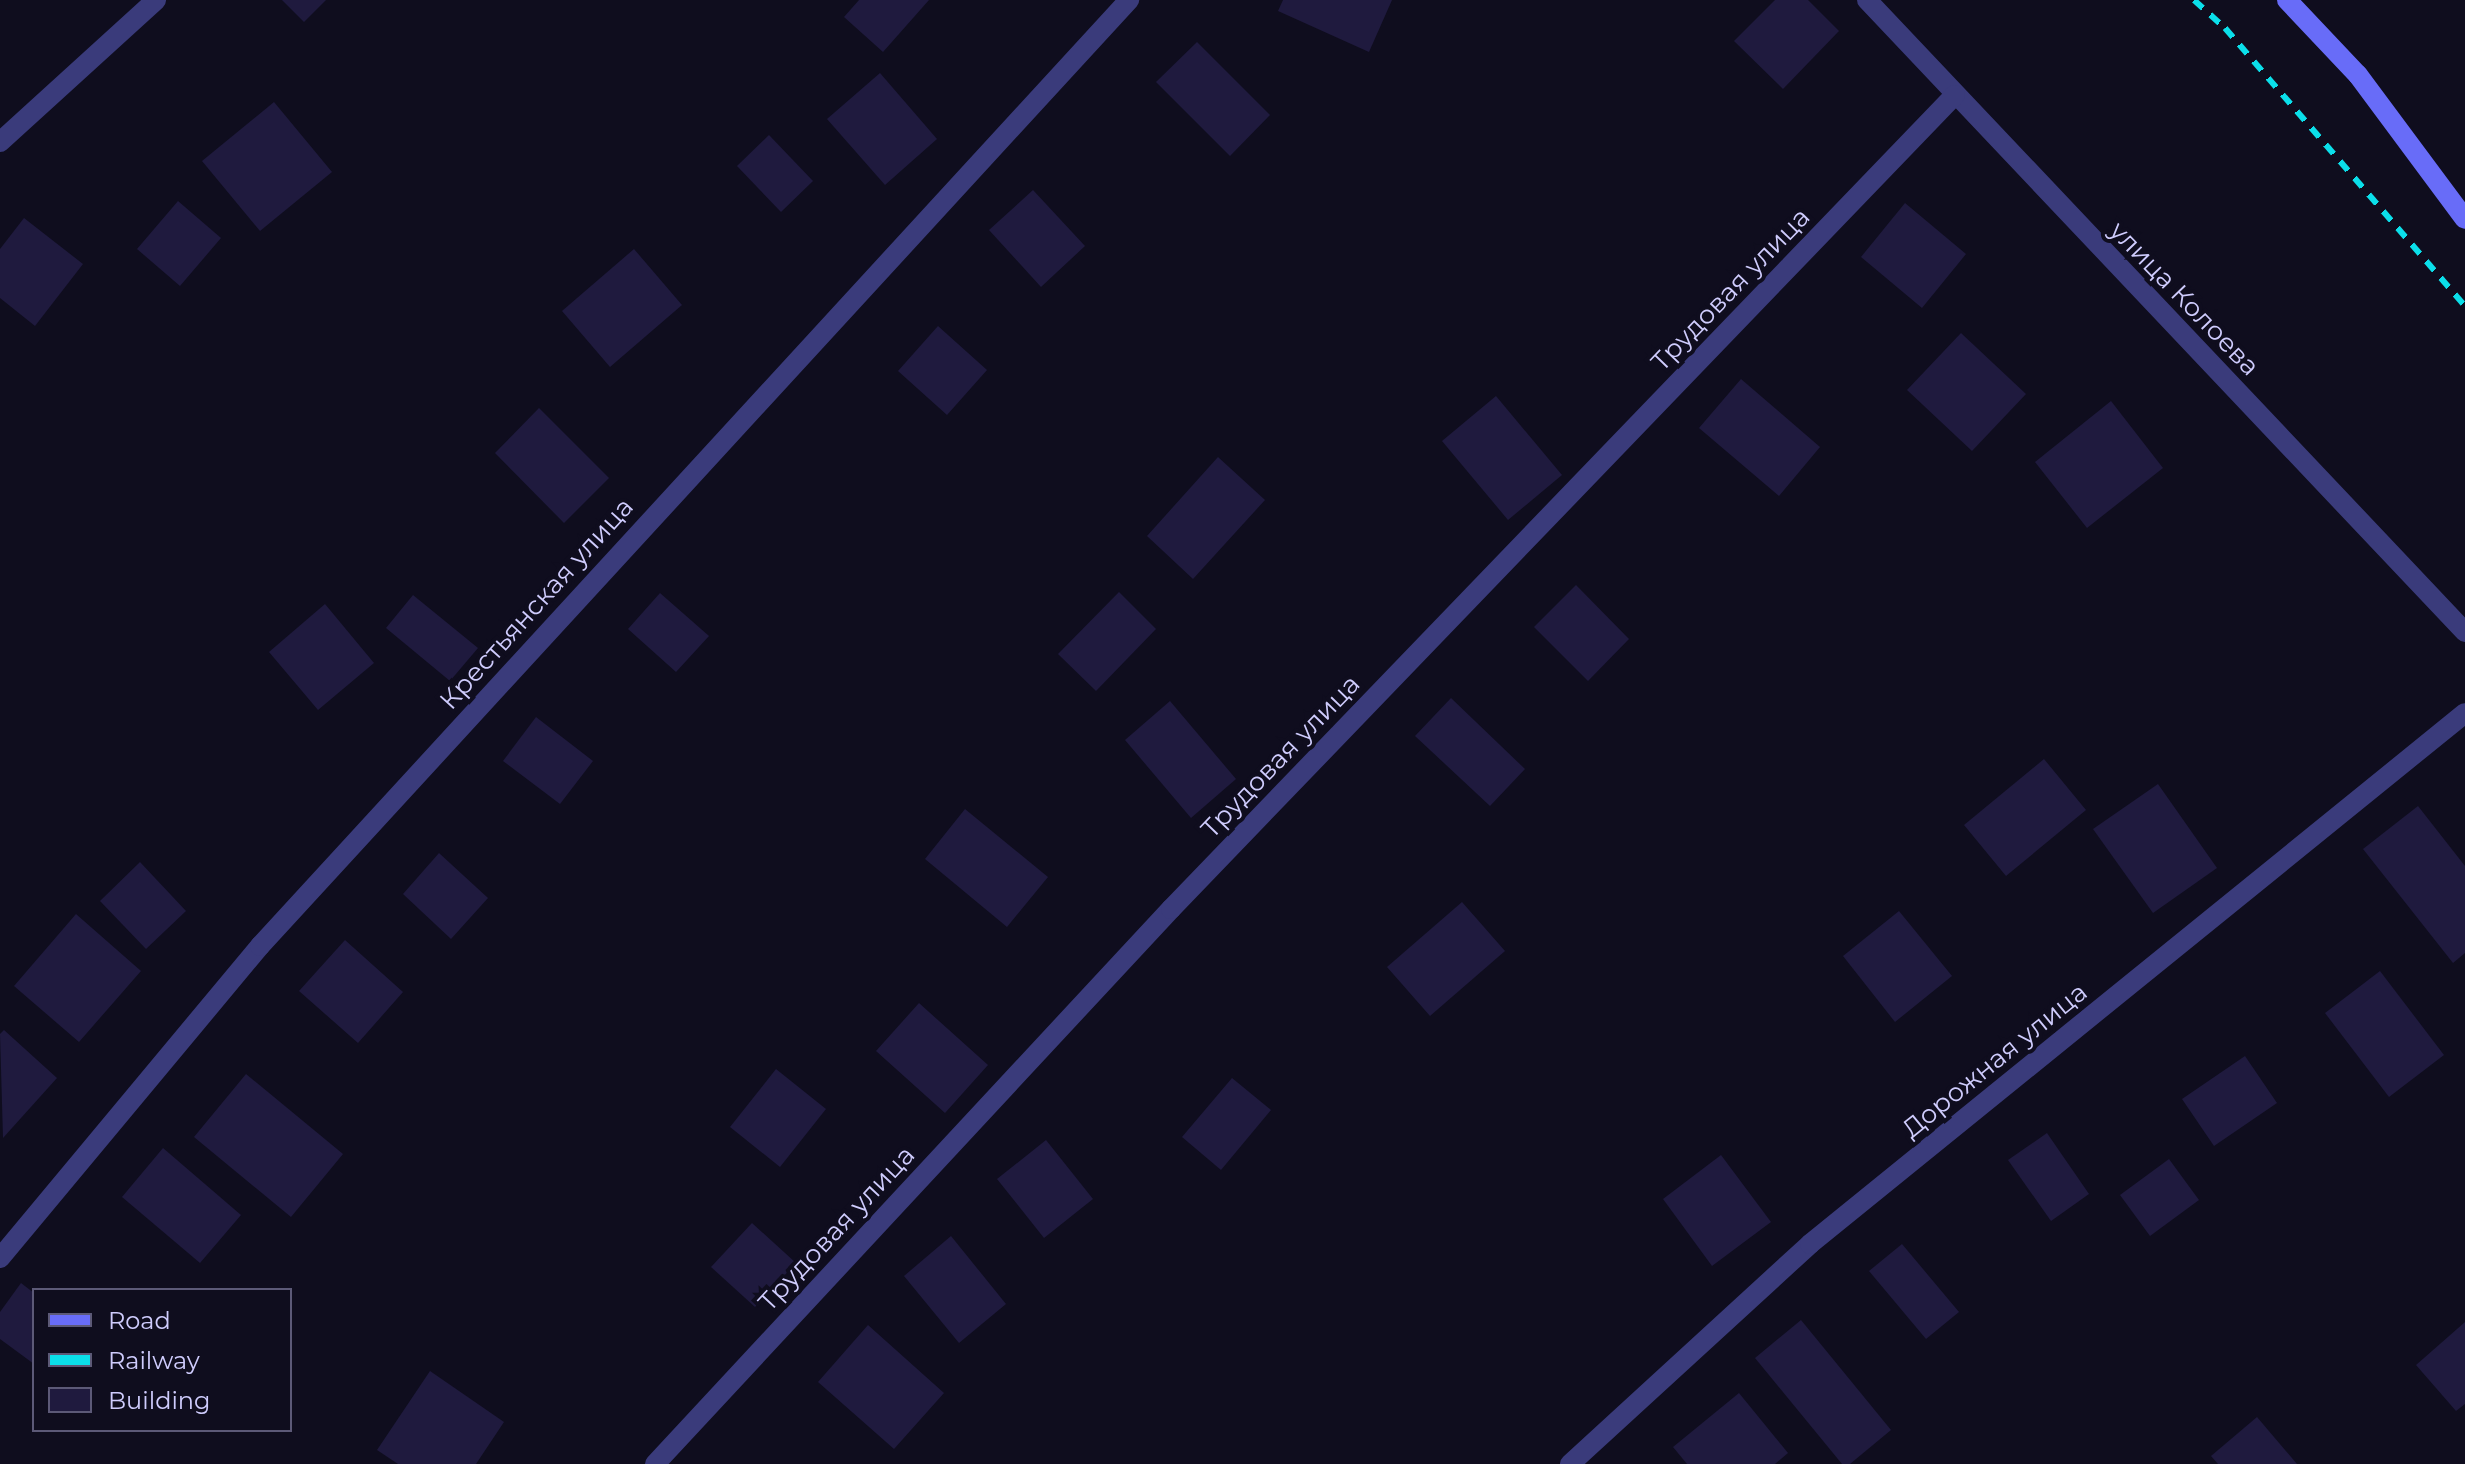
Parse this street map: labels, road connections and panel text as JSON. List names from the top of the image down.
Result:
{
  "streets": {
    "street": [
      "Трудовая улица",
      "улица Колоева",
      "Крестьянская улица",
      "Дорожная улица"
    ]
  },
  "crossings": [
    ["Трудовая улица", "улица Колоева"]
  ],
  "legend": ["Road", "Railway", "Building"]
}
